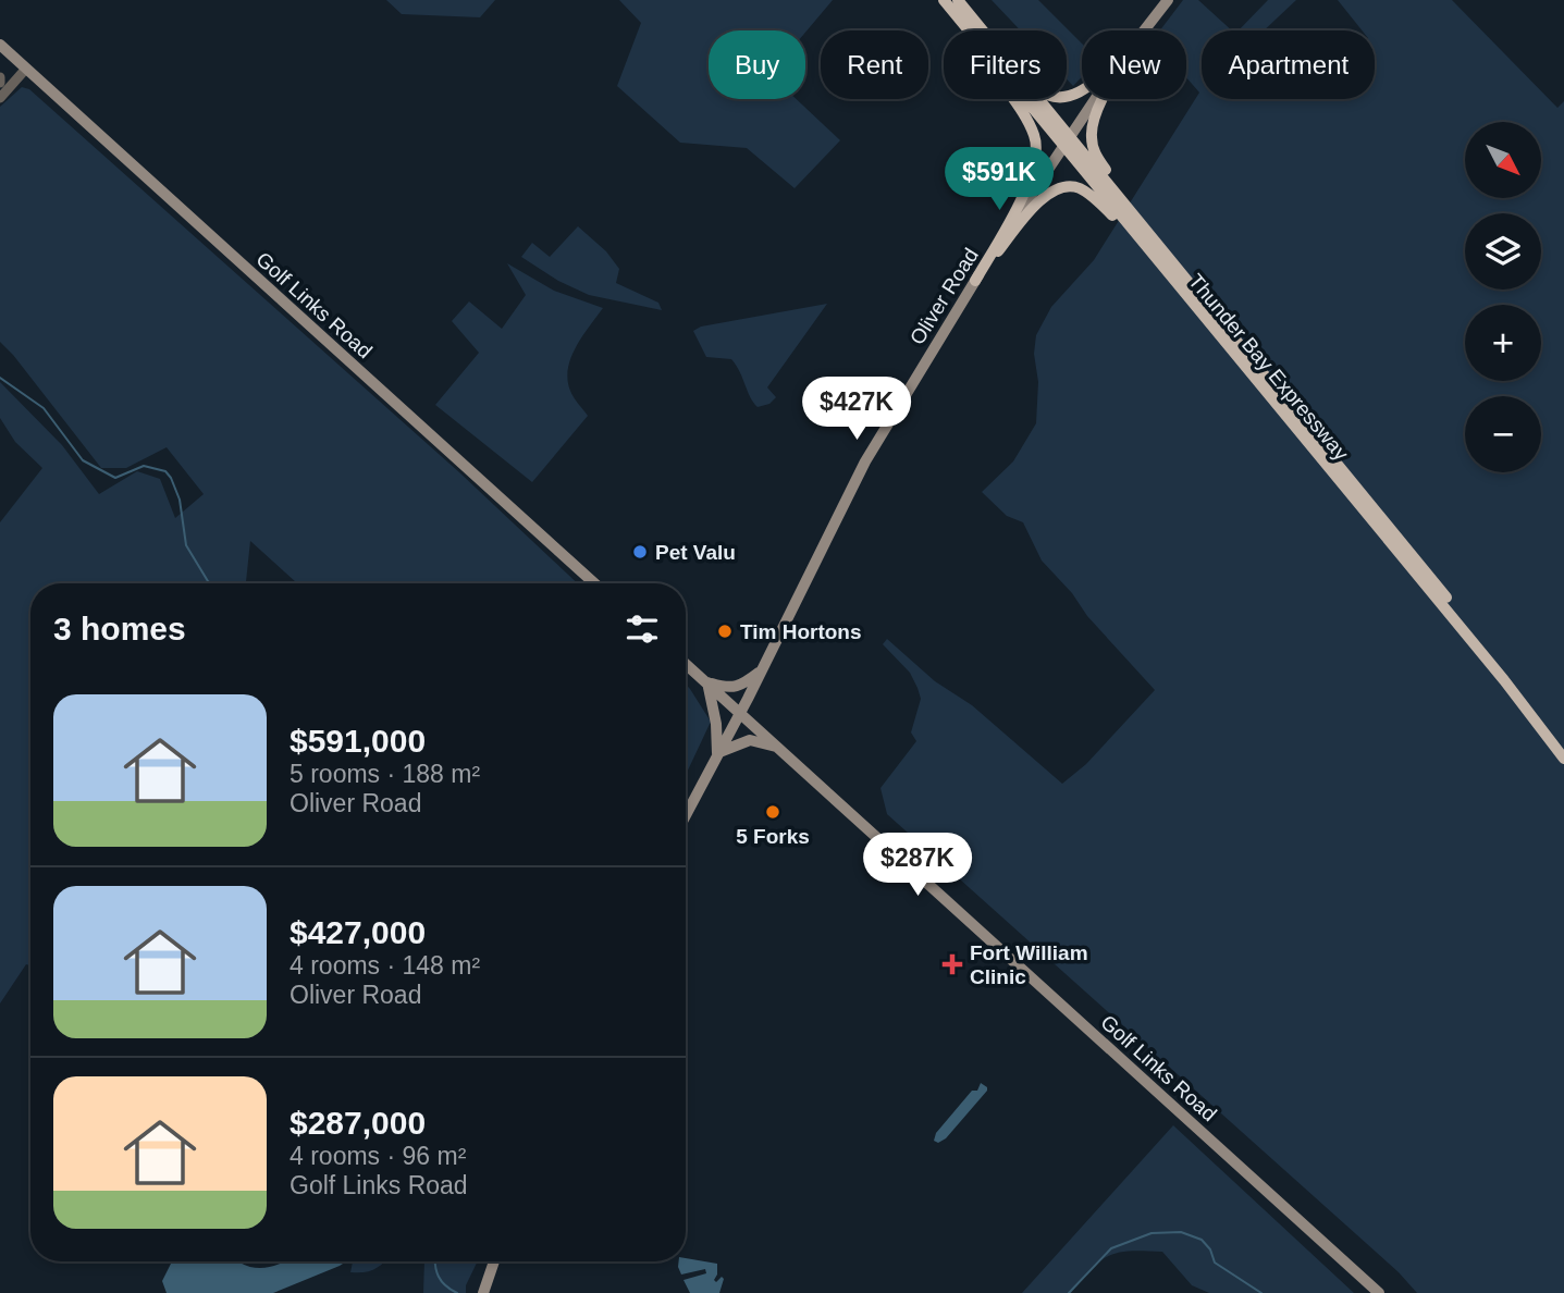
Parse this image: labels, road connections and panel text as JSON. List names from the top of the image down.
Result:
{
  "streets": {
    "highway": ["Thunder Bay Expressway"],
    "main road": ["Oliver Road", "Golf Links Road"]
  },
  "crossings": [
    ["Oliver Road", "Golf Links Road"],
    ["Oliver Road", "Thunder Bay Expressway"]
  ],
  "places": {
    "other": ["Pet Valu", "Tim Hortons", "5 Forks"],
    "health": ["Fort William Clinic"]
  },
  "north": "bottom right",
  "page": {
    "chip": [
      "Buy",
      "Rent",
      "Filters",
      "New",
      "Apartment"
    ],
    "map_buttons": ["+", "−"],
    "price": ["$591K", "$427K", "$287K"],
    "heading": "3 homes",
    "list": [
      {
        "name": "$591,000",
        "note": "5 rooms · 188 m² · Oliver Road"
      },
      {
        "name": "$427,000",
        "note": "4 rooms · 148 m² · Oliver Road"
      },
      {
        "name": "$287,000",
        "note": "4 rooms · 96 m² · Golf Links Road"
      }
    ]
  }
}
